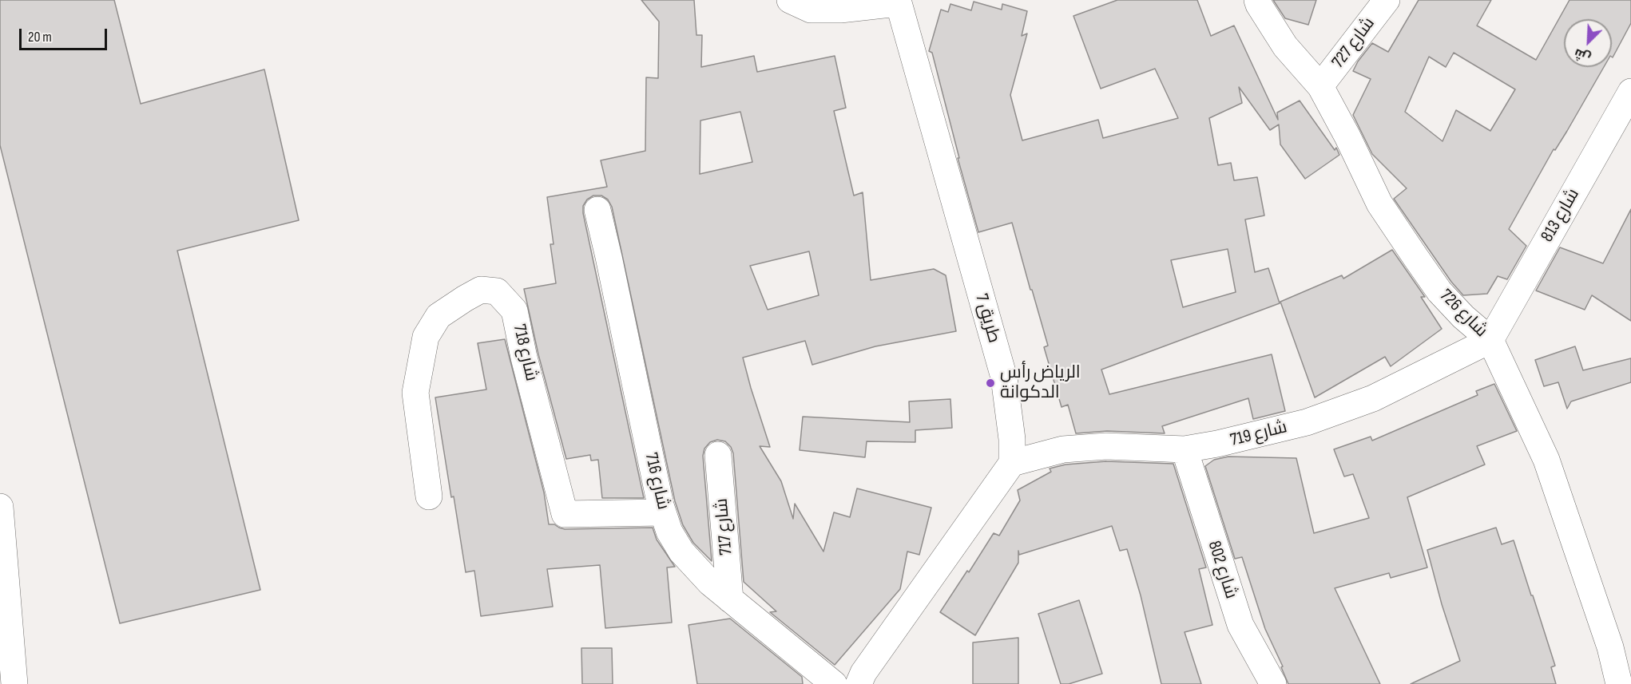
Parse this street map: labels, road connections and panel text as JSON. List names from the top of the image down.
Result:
{
  "streets": {
    "street": [
      "شارع 727",
      "شارع 813",
      "شارع 726",
      "7 طريق",
      "شارع 718",
      "شارع 719",
      "شارع 716",
      "شارع 717",
      "شارع 802"
    ]
  },
  "crossings": [
    ["شارع 727", "شارع 726"],
    ["شارع 813", "شارع 726"],
    ["شارع 813", "شارع 719"],
    ["شارع 726", "شارع 719"],
    ["7 طريق", "شارع 719"],
    ["شارع 718", "شارع 716"],
    ["شارع 719", "شارع 802"],
    ["شارع 716", "شارع 717"]
  ],
  "places": ["الرياض رأس الدكوانة"],
  "scale_bar": "20 m",
  "north": "bottom left"
}
